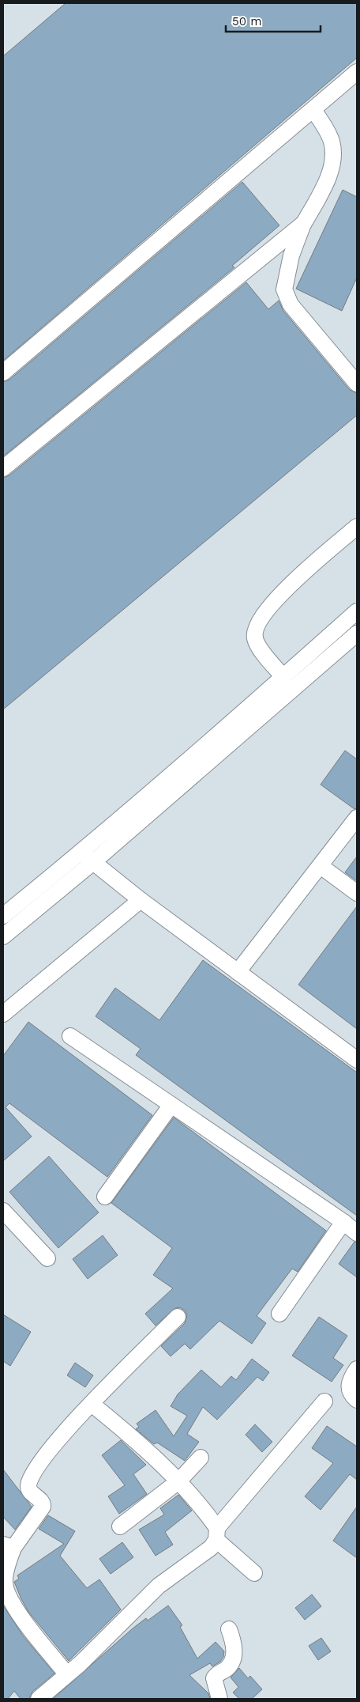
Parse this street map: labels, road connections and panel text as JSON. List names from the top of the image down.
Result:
{
  "scale_bar": "50 m"
}
